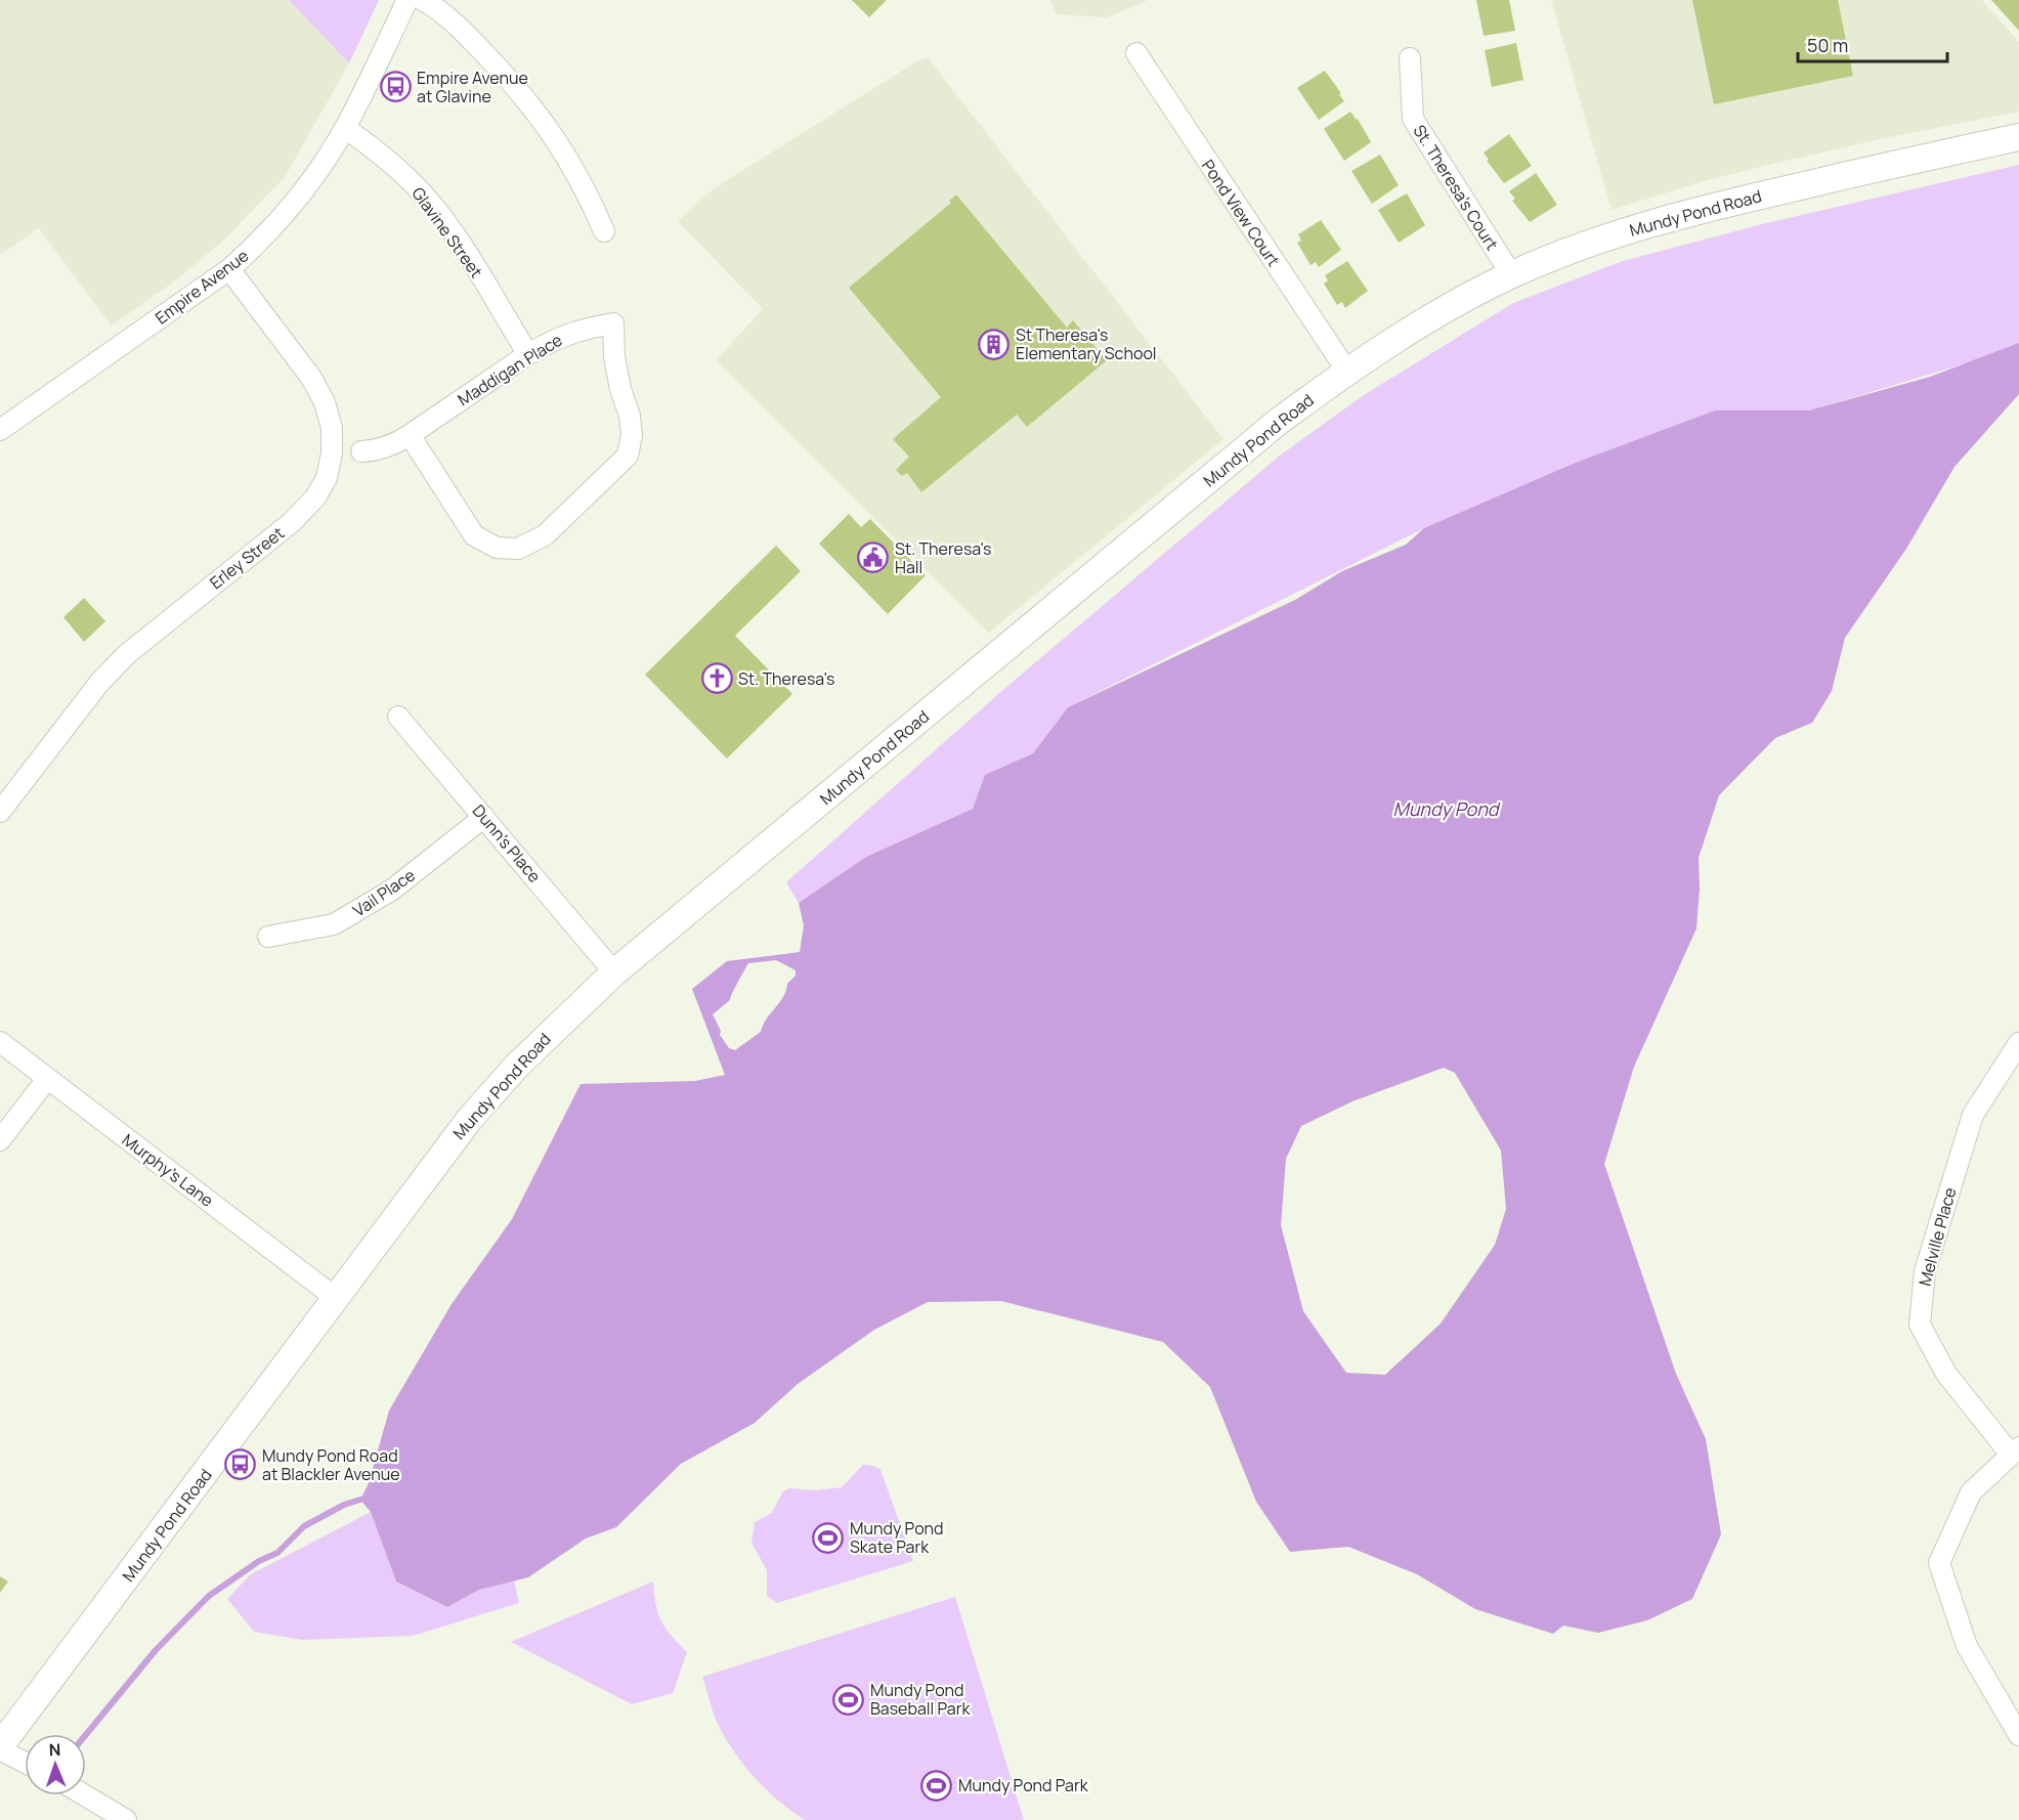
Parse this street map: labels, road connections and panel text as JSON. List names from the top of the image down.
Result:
{
  "streets": {
    "street": [
      "St. Theresa's Court",
      "Pond View Court",
      "Mundy Pond Road",
      "Glavine Street",
      "Empire Avenue",
      "Maddigan Place",
      "Erley Street",
      "Dunn's Place",
      "Vail Place",
      "Murphy's Lane",
      "Melville Place"
    ]
  },
  "crossings": [
    ["St. Theresa's Court", "Mundy Pond Road"],
    ["Pond View Court", "Mundy Pond Road"],
    ["Mundy Pond Road", "Dunn's Place"],
    ["Mundy Pond Road", "Murphy's Lane"],
    ["Glavine Street", "Empire Avenue"],
    ["Glavine Street", "Maddigan Place"],
    ["Empire Avenue", "Erley Street"],
    ["Dunn's Place", "Vail Place"]
  ],
  "water": ["Mundy Pond"],
  "places": {
    "bus stop": ["Empire Avenue at Glavine", "Mundy Pond Road at Blackler Avenue"],
    "building": ["St Theresa's Elementary School"],
    "public building": ["St. Theresa's Hall"],
    "church": ["St. Theresa's"],
    "sports": ["Mundy Pond Skate Park", "Mundy Pond Baseball Park", "Mundy Pond Park"]
  },
  "scale_bar": "50 m",
  "north": "top"
}
